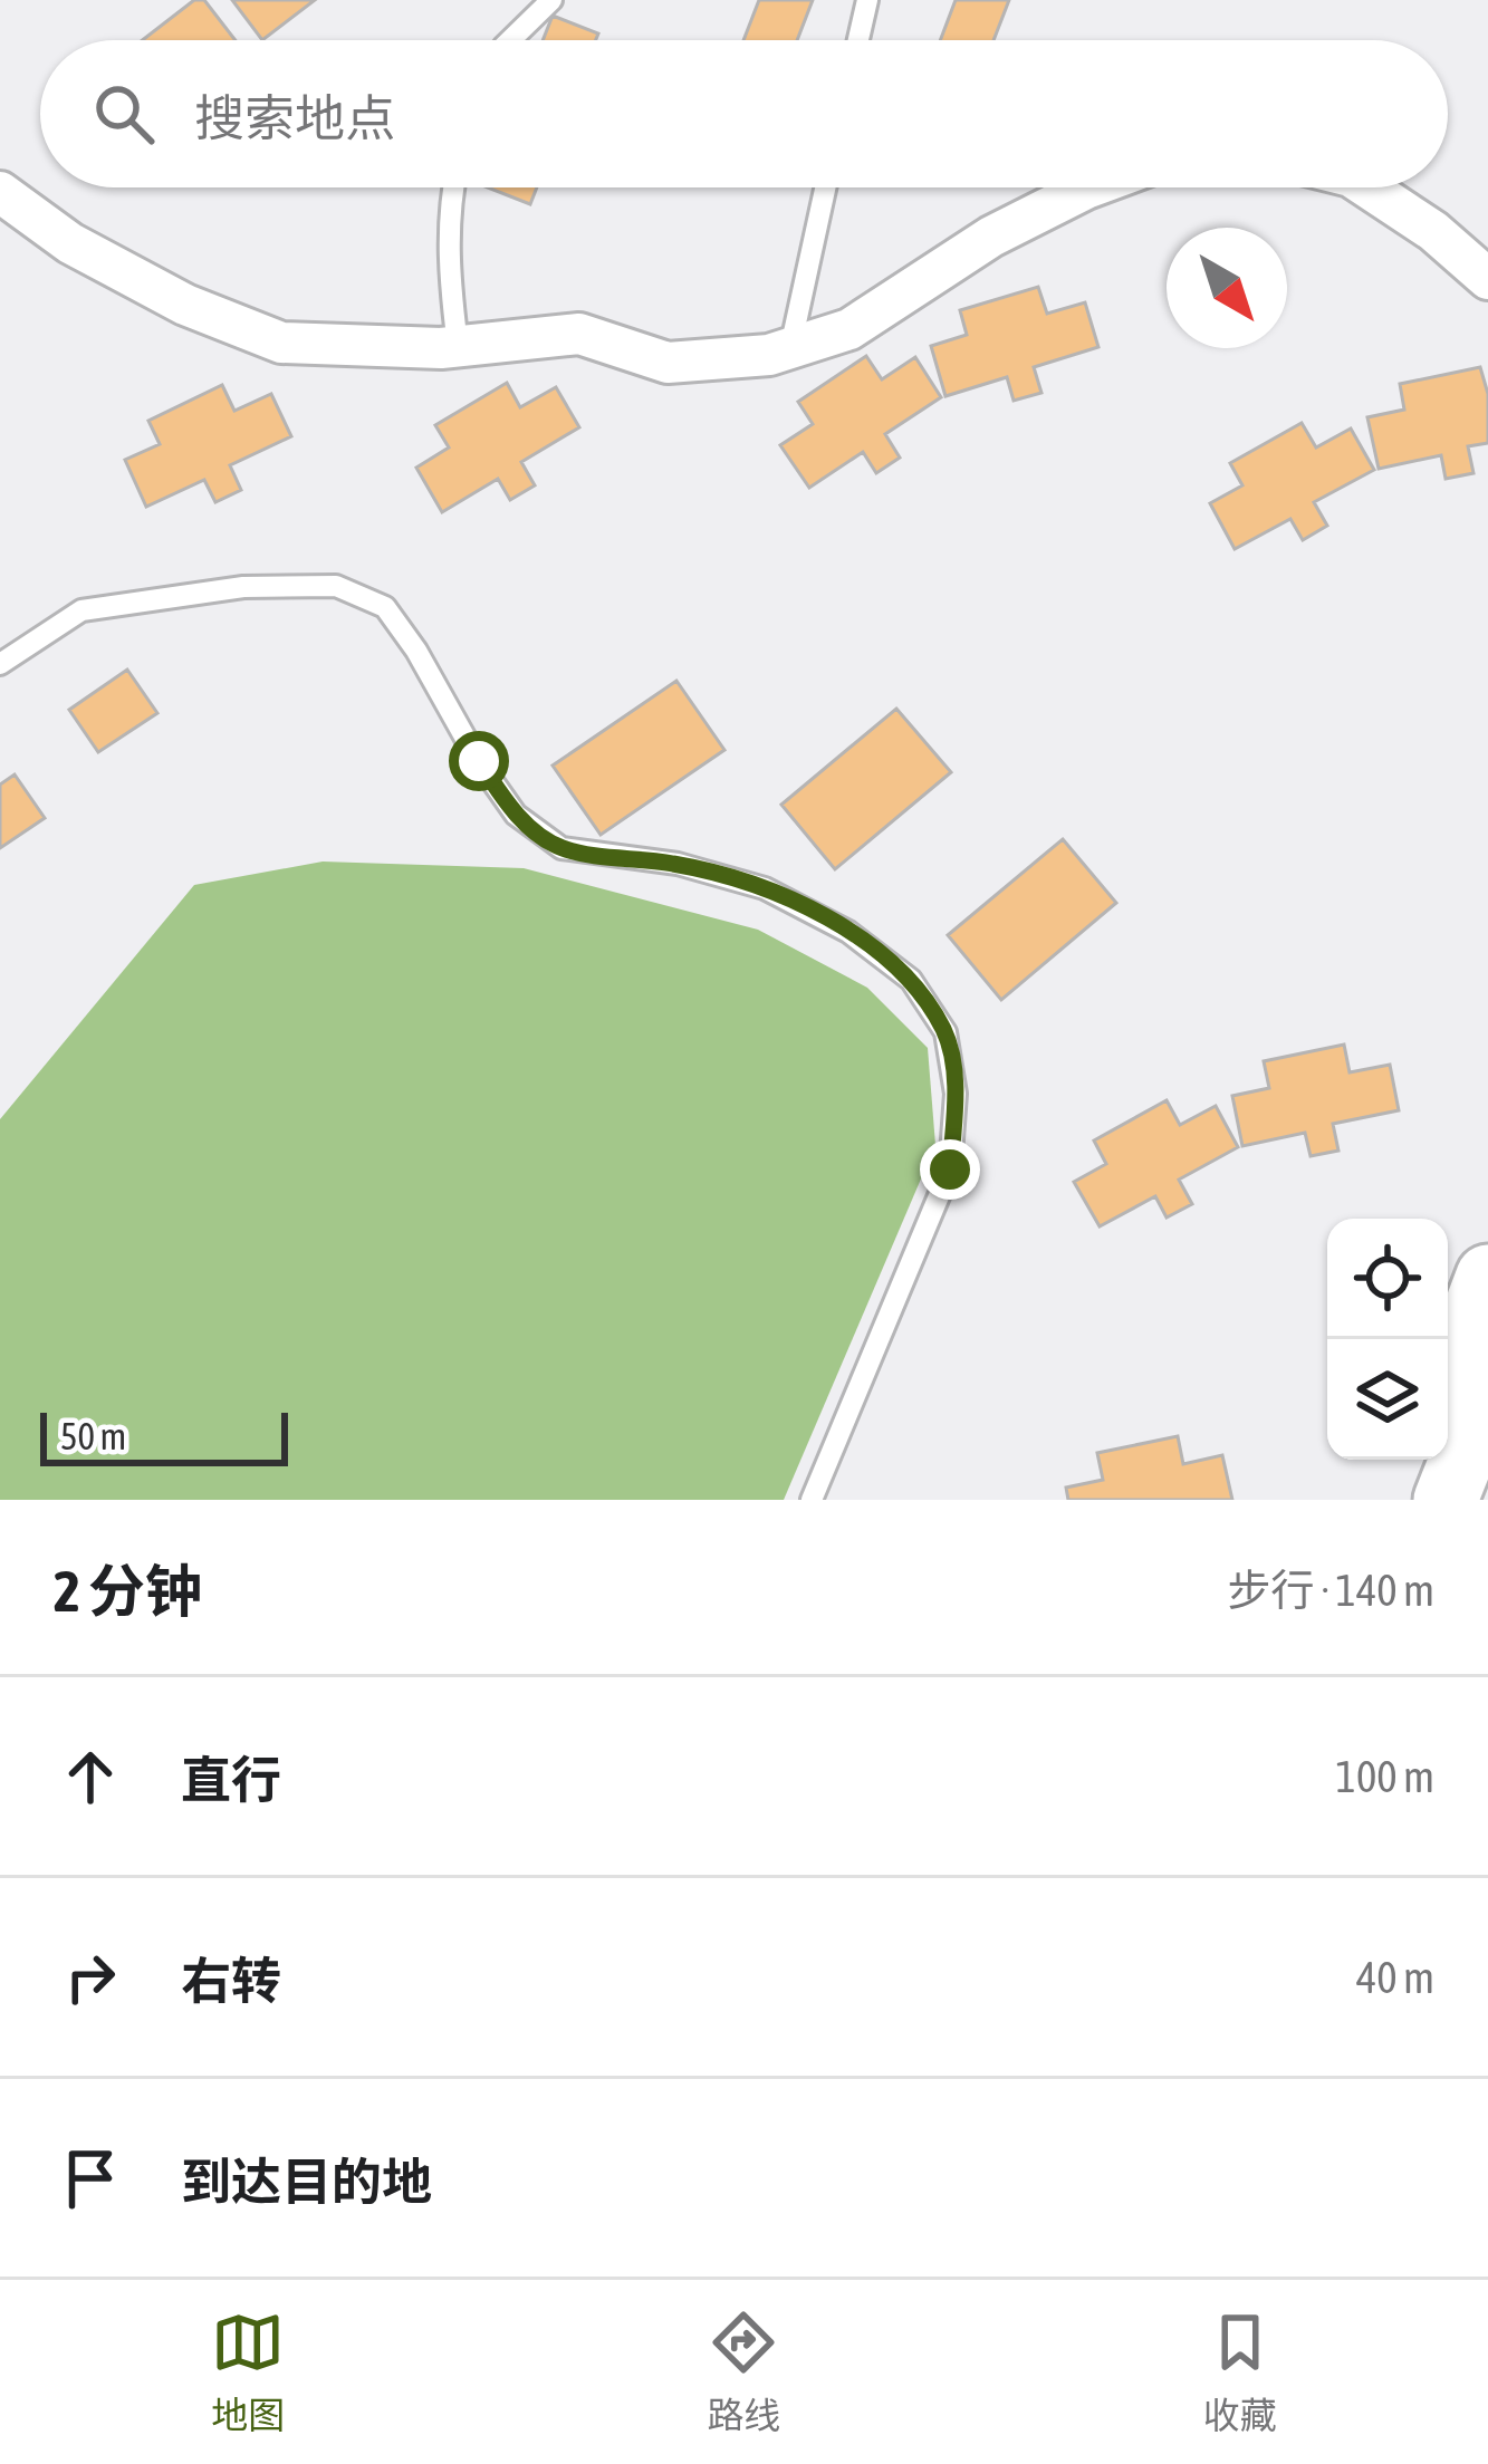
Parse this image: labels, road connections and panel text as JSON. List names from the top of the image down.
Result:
{
  "scale_bar": "50 m",
  "north": "bottom right",
  "page": {
    "search": "搜索地点",
    "scale": "50 m",
    "heading": ["2 分钟", "步行 · 140 m"],
    "list": [
      ["直行", "100 m"],
      ["右转", "40 m"],
      "到达目的地"
    ],
    "nav": ["地图", "路线", "收藏"]
  }
}
